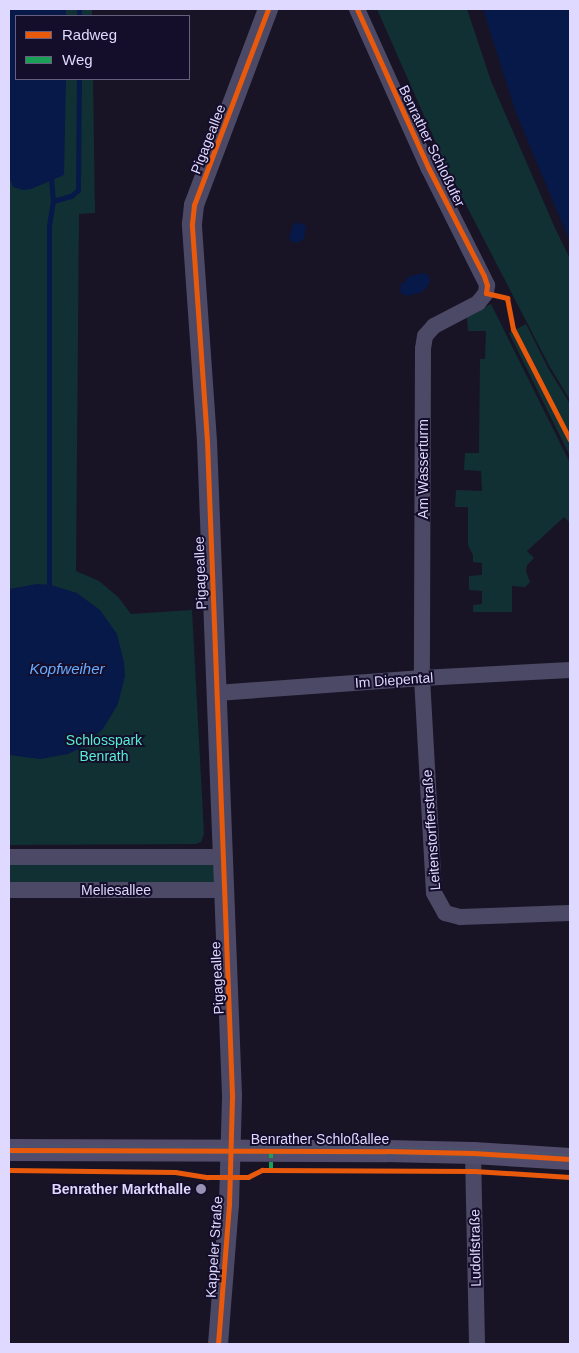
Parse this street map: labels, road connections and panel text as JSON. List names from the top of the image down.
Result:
{
  "streets": {
    "main road": ["Benrather Schloßallee"],
    "street": [
      "Pigageallee",
      "Benrather Schloßufer",
      "Am Wasserturm",
      "Im Diepental",
      "Leitenstorfferstraße",
      "Meliesallee",
      "Kappeler Straße",
      "Ludolfstraße"
    ]
  },
  "crossings": [
    ["Pigageallee", "Im Diepental"],
    ["Pigageallee", "Meliesallee"],
    ["Pigageallee", "Benrather Schloßallee"],
    ["Pigageallee", "Kappeler Straße"],
    ["Benrather Schloßufer", "Am Wasserturm"],
    ["Am Wasserturm", "Im Diepental"],
    ["Am Wasserturm", "Leitenstorfferstraße"],
    ["Im Diepental", "Leitenstorfferstraße"],
    ["Benrather Schloßallee", "Kappeler Straße"],
    ["Benrather Schloßallee", "Ludolfstraße"]
  ],
  "water": ["Kopfweiher"],
  "parks": ["Schlosspark Benrath"],
  "places": ["Benrather Markthalle"],
  "legend": ["Radweg", "Weg"]
}
